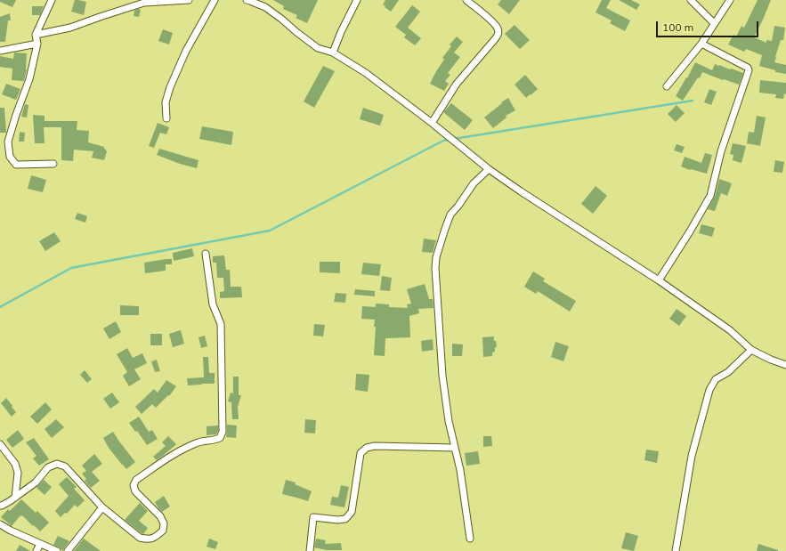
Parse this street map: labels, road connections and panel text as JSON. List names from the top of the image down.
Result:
{
  "scale_bar": "100 m"
}
